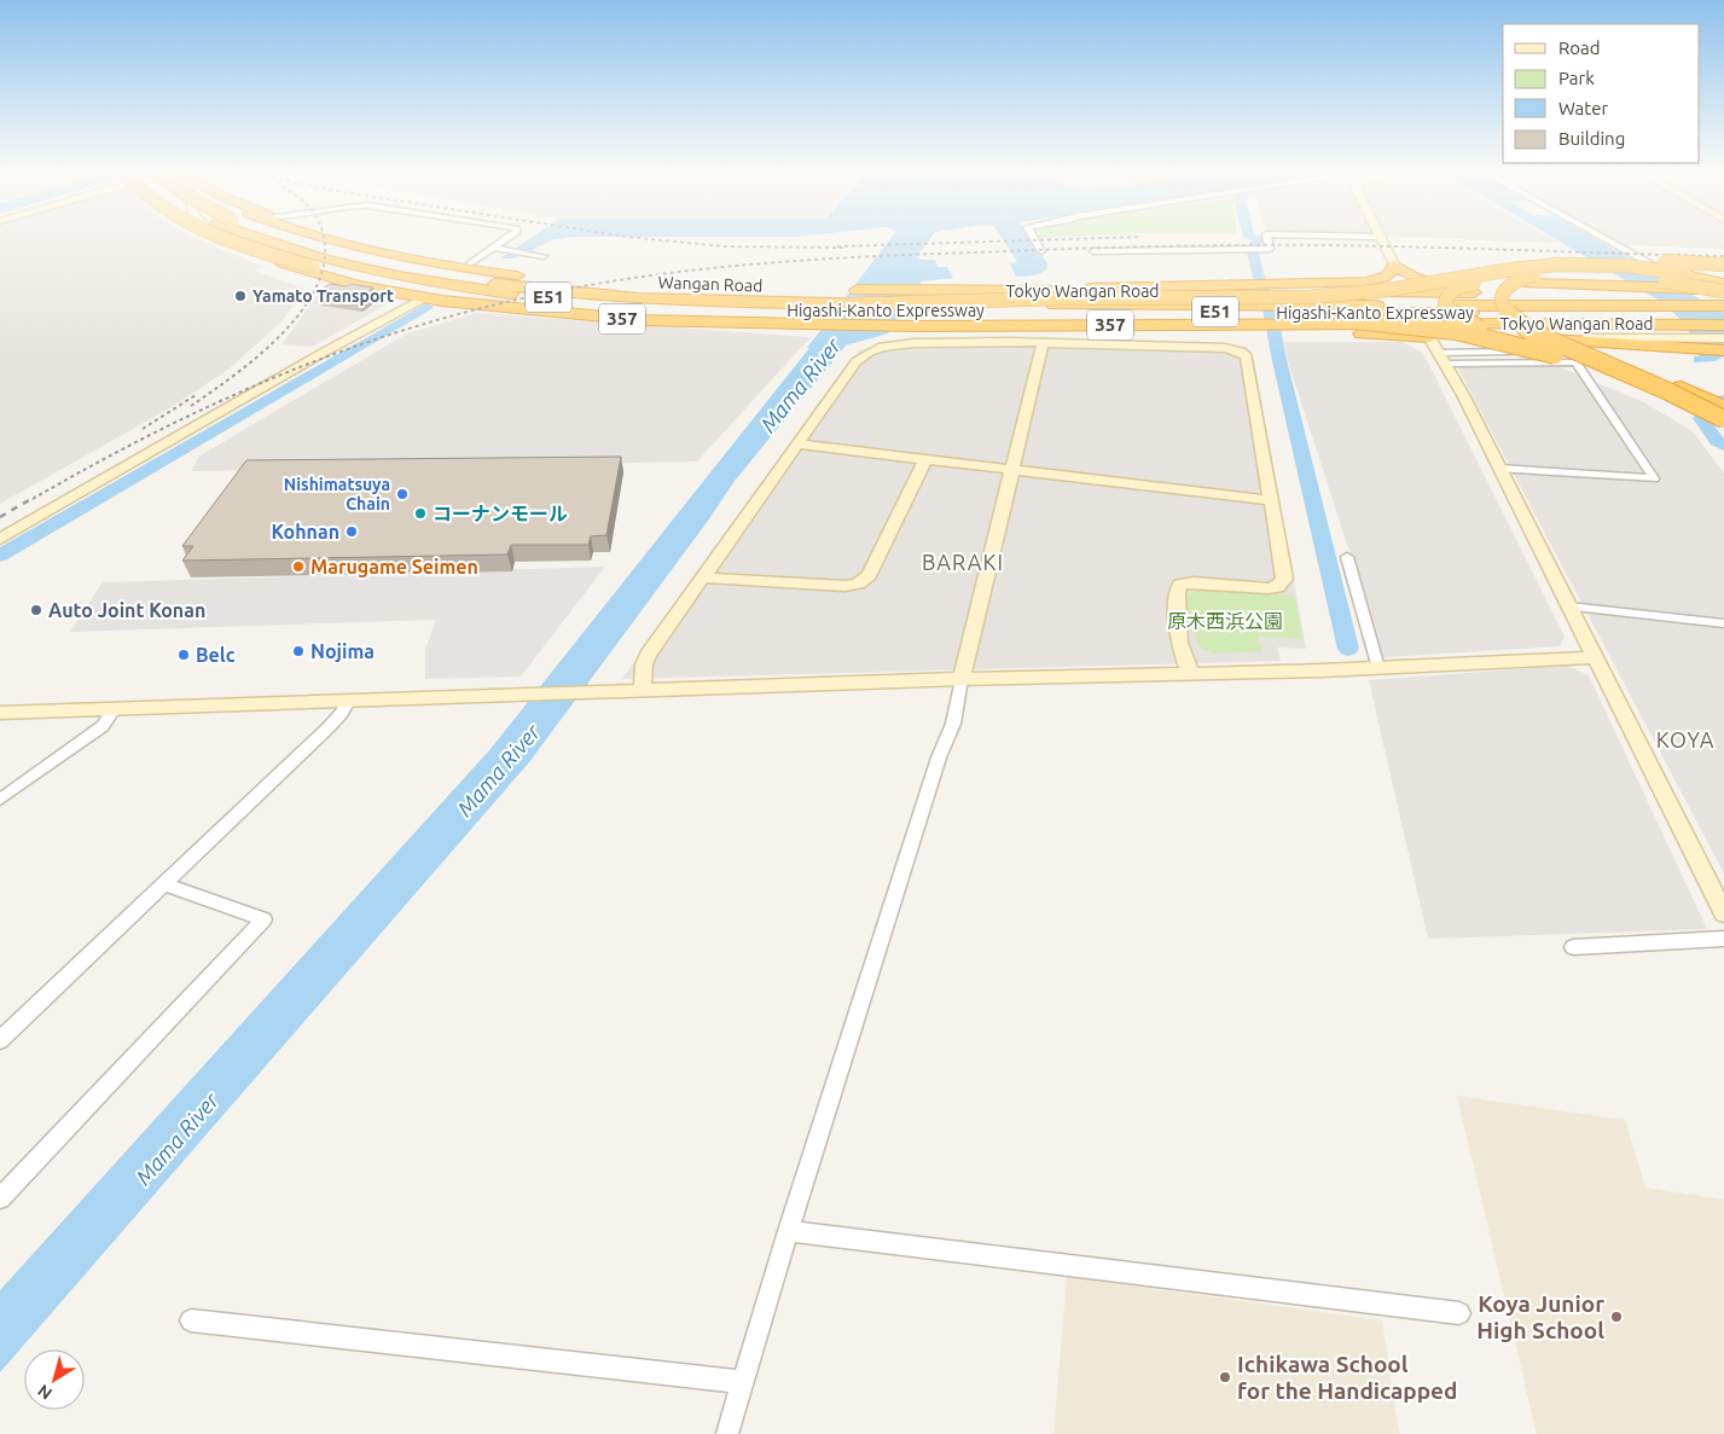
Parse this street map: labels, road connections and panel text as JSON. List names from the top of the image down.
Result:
{
  "streets": {
    "highway": [
      "Tokyo Wangan Road",
      "E51",
      "Higashi-Kanto Expressway",
      "357"
    ]
  },
  "crossings": [
    ["Tokyo Wangan Road", "Higashi-Kanto Expressway"],
    ["Tokyo Wangan Road", "357"]
  ],
  "districts": ["BARAKI", "KOYA"],
  "water": ["Mama River"],
  "parks": ["原木西浜公園"],
  "places": [
    "Yamato Transport",
    "Nishimatsuya Chain",
    "コーナンモール",
    "Kohnan",
    "Marugame Seimen",
    "Auto Joint Konan",
    "Nojima",
    "Belc",
    "Koya Junior High School",
    "Ichikawa School for the Handicapped"
  ],
  "legend": [
    "Road",
    "Park",
    "Water",
    "Building"
  ],
  "north": "bottom left"
}
